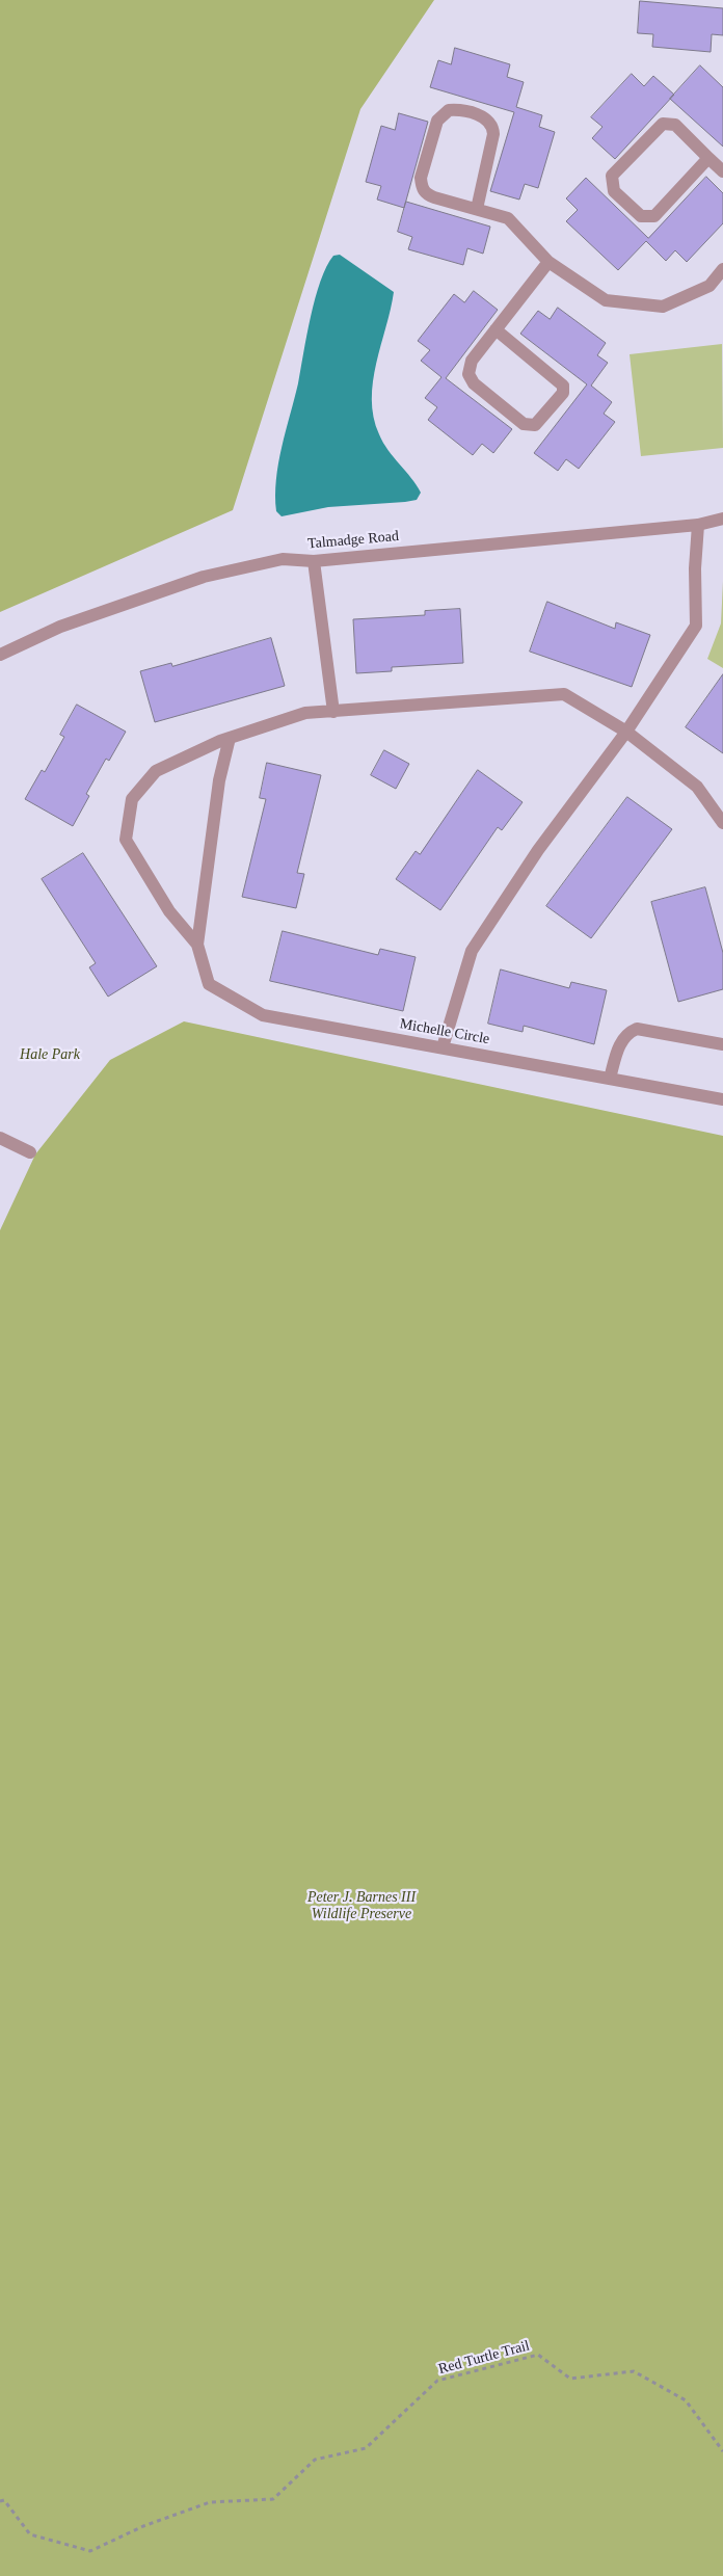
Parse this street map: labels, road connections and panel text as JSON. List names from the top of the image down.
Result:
{
  "streets": {
    "street": ["Talmadge Road", "Michelle Circle"],
    "path": ["Red Turtle Trail"]
  },
  "parks": ["Hale Park", "Peter J. Barnes III Wildlife Preserve"]
}
